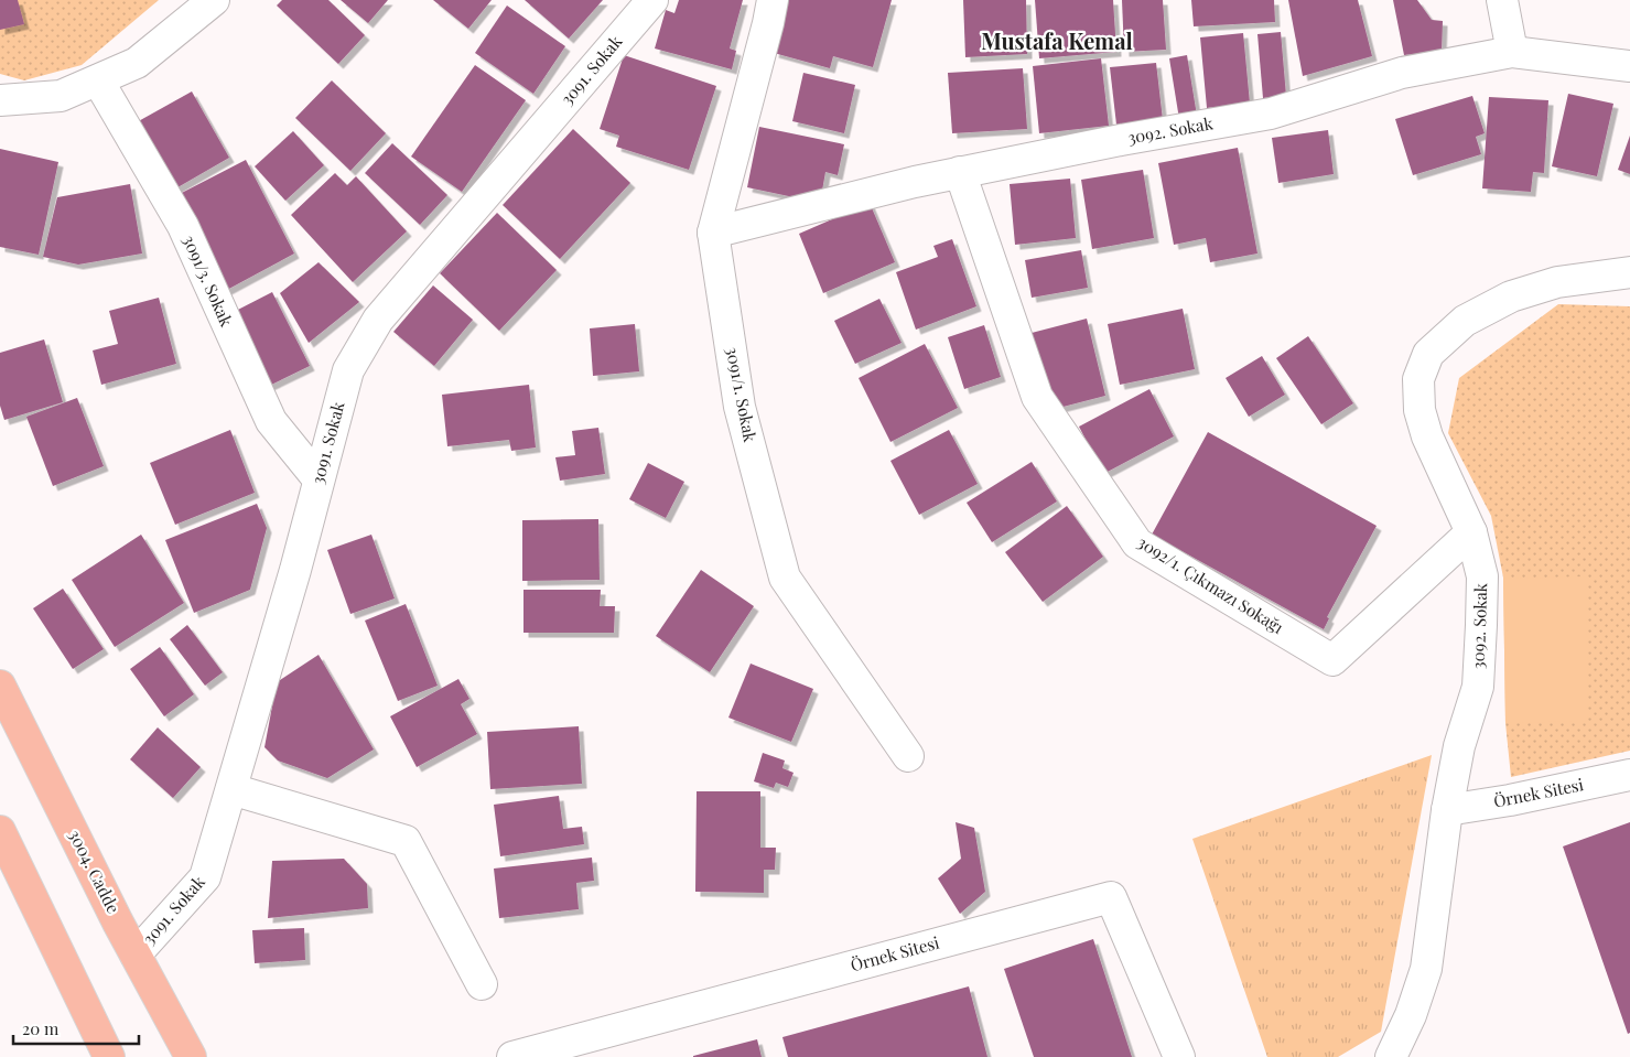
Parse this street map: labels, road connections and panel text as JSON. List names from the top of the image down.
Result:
{
  "streets": {
    "main road": ["3004. Cadde"],
    "street": [
      "3091. Sokak",
      "3092. Sokak",
      "3091/3. Sokak",
      "3091/1. Sokak",
      "3092/1. Çıkmazı Sokağı",
      "Örnek Sitesi"
    ]
  },
  "crossings": [
    ["3091. Sokak", "3091/3. Sokak"],
    ["3091. Sokak", "3004. Cadde"],
    ["3092. Sokak", "3091/1. Sokak"],
    ["3092. Sokak", "3092/1. Çıkmazı Sokağı"],
    ["3092. Sokak", "Örnek Sitesi"]
  ],
  "districts": ["Mustafa Kemal"],
  "scale_bar": "20 m"
}
